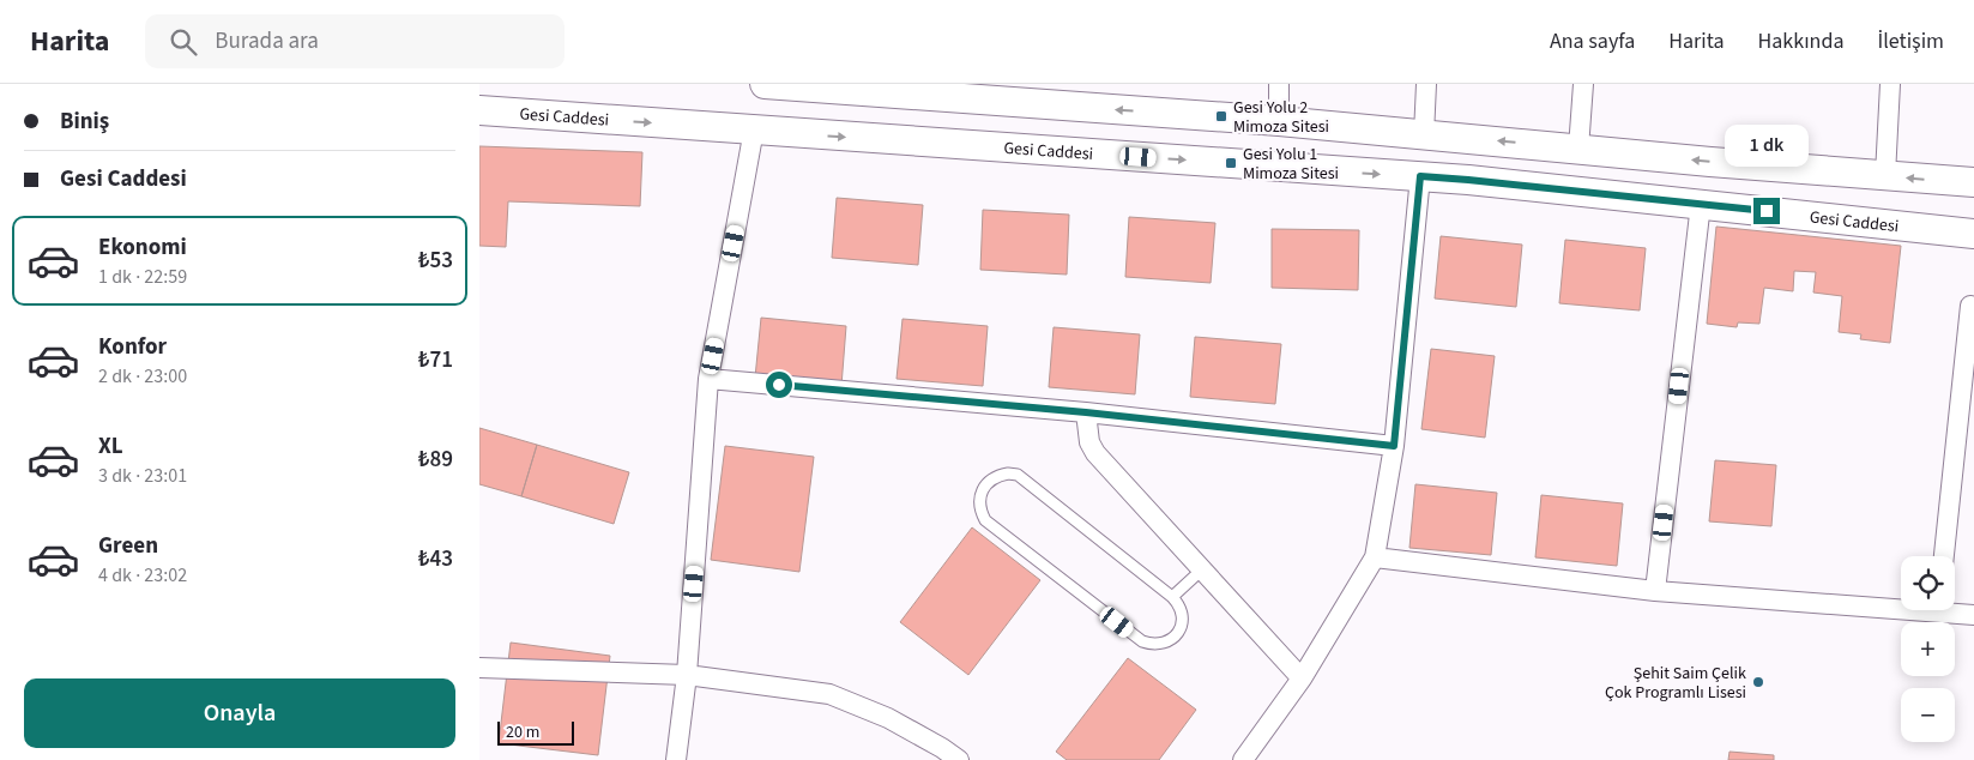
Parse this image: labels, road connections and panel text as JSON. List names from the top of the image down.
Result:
{
  "streets": {
    "main road": ["Gesi Caddesi"]
  },
  "places": {
    "transit": ["Gesi Yolu 2 Mimoza Sitesi", "Gesi Yolu 1 Mimoza Sitesi"],
    "other": ["Şehit Saim Çelik Çok Programlı Lisesi"]
  },
  "scale_bar": "20 m",
  "page": {
    "header": "Harita",
    "search": "Burada ara",
    "nav": [
      "Ana sayfa",
      "Harita",
      "Hakkında",
      "İletişim"
    ],
    "banner": ["Biniş", "Gesi Caddesi"],
    "bubble": "1 dk",
    "list": [
      {
        "name": "Ekonomi",
        "note": "1 dk · 22:59",
        "value": "₺53"
      },
      {
        "name": "Konfor",
        "note": "2 dk · 23:00",
        "value": "₺71"
      },
      {
        "name": "XL",
        "note": "3 dk · 23:01",
        "value": "₺89"
      },
      {
        "name": "Green",
        "note": "4 dk · 23:02",
        "value": "₺43"
      }
    ],
    "map_buttons": ["+", "−"],
    "buttons": "Onayla",
    "scale": "20 m"
  }
}
